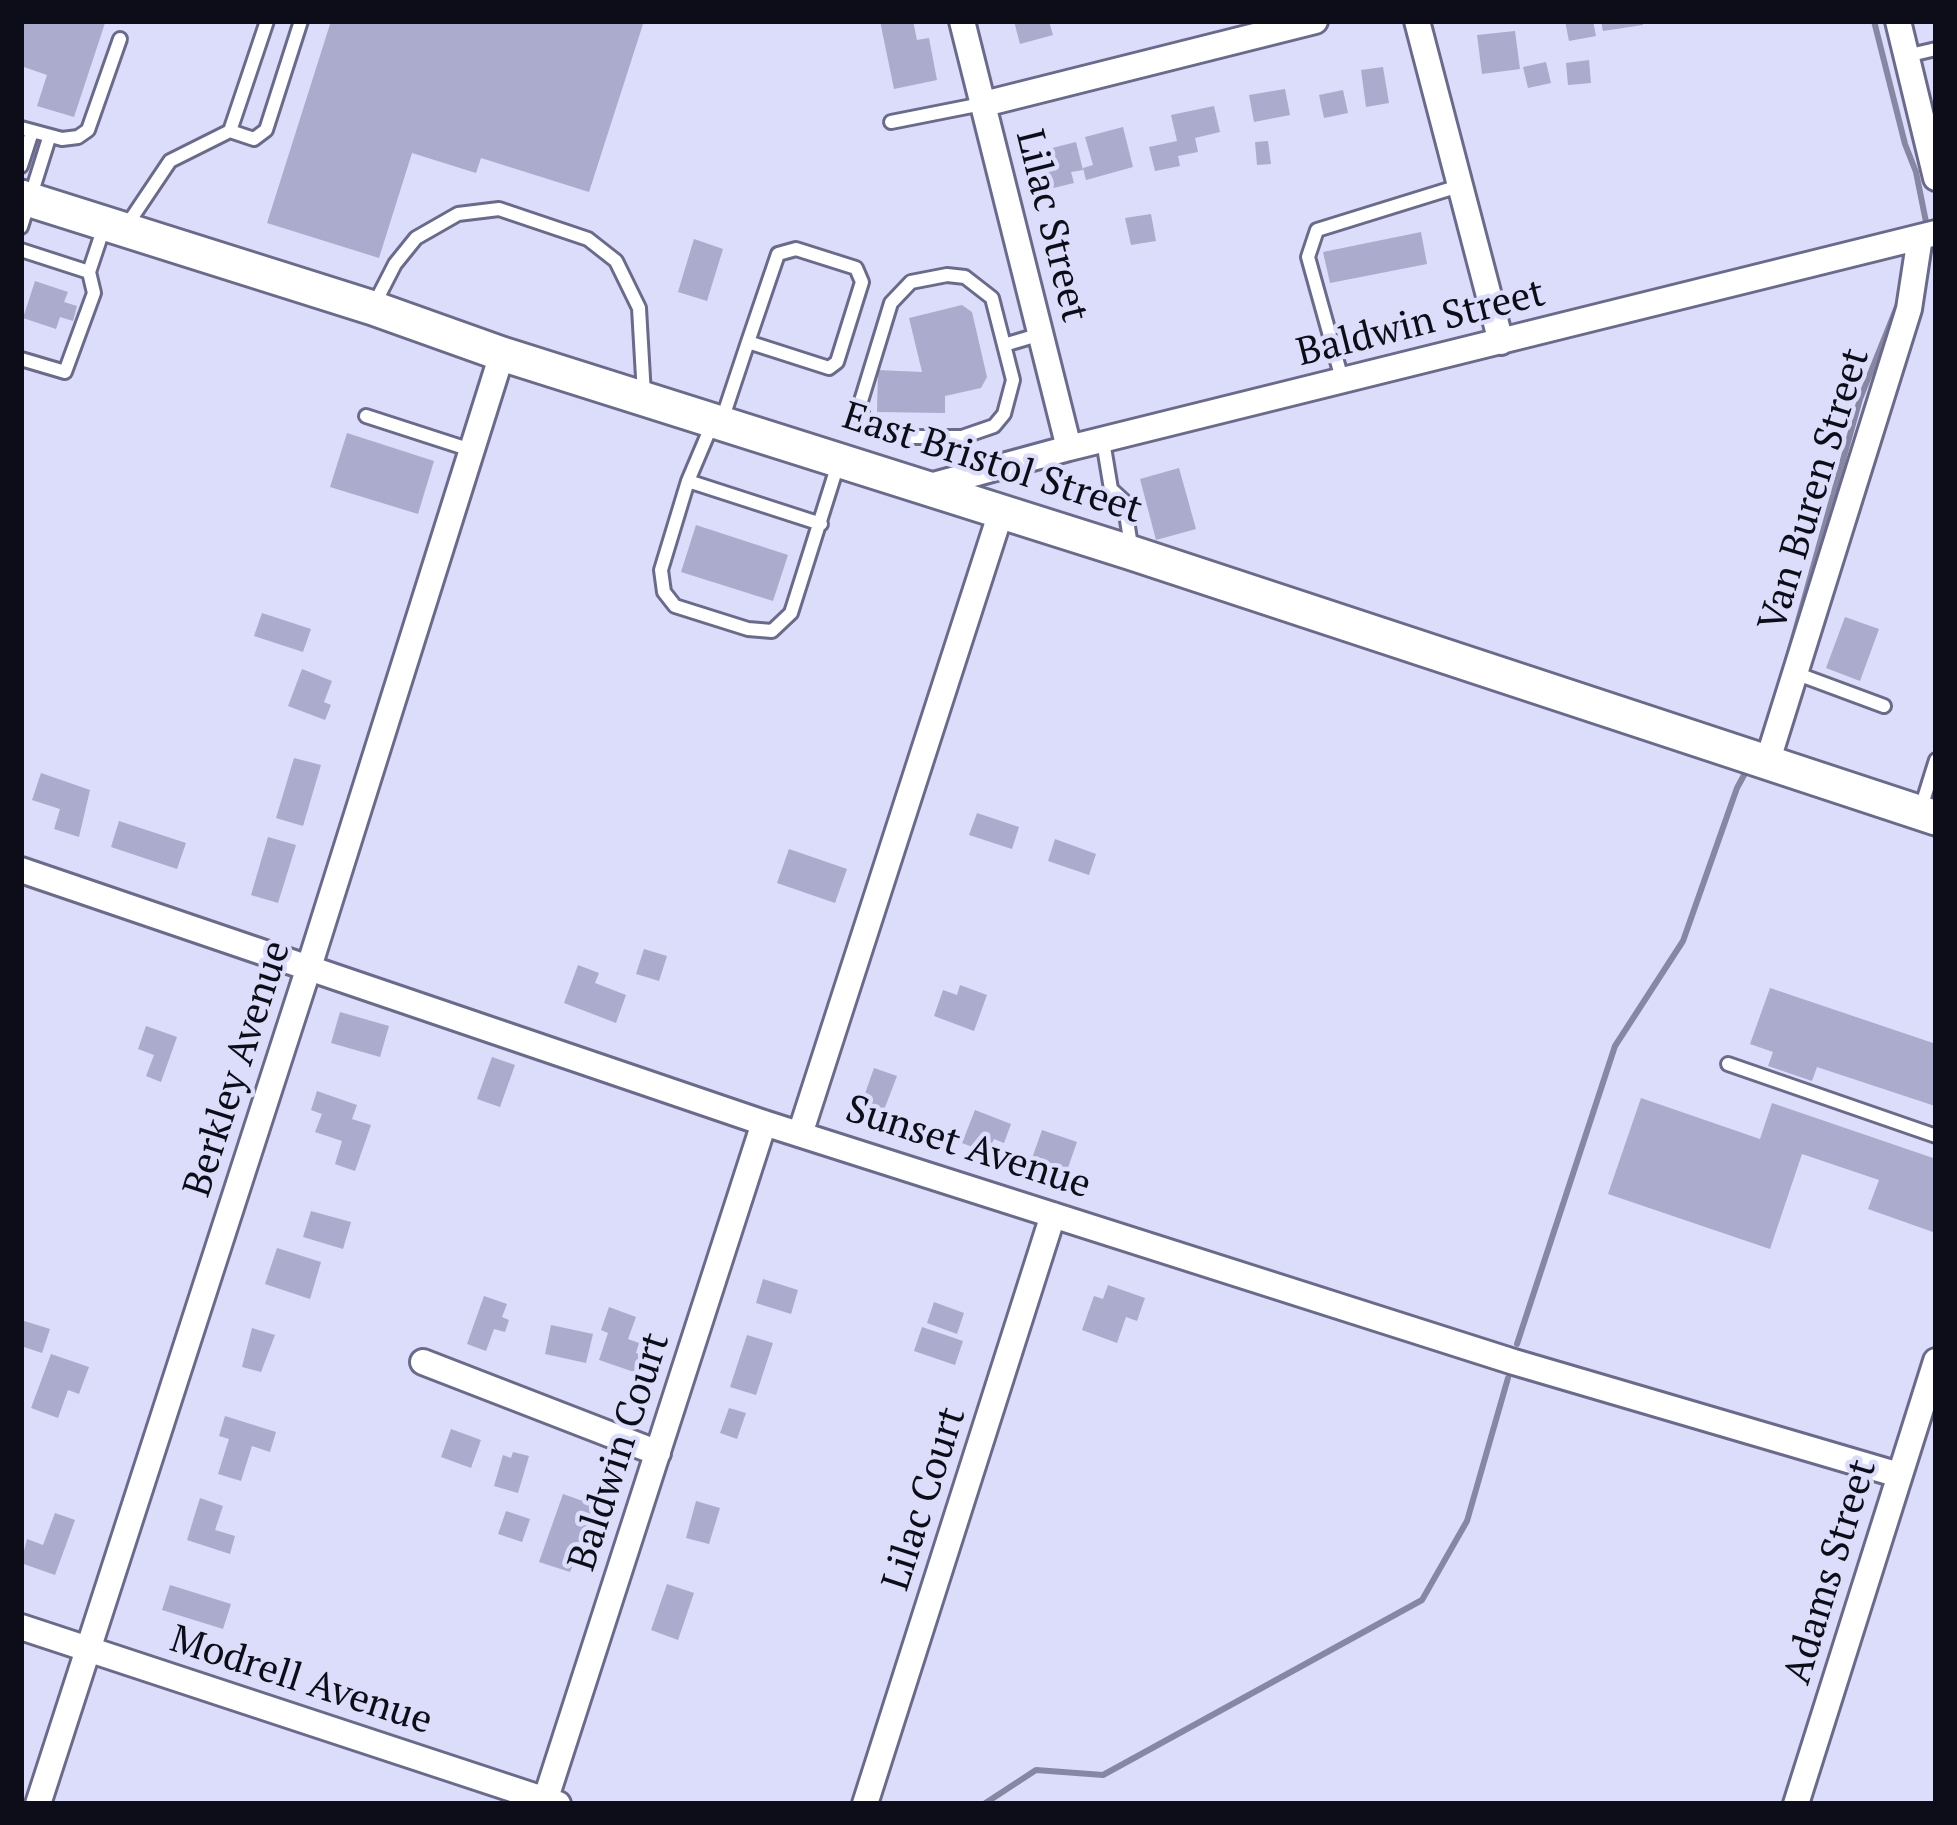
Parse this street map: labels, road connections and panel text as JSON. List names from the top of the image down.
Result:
{
  "streets": {
    "main road": ["East Bristol Street"],
    "street": [
      "Lilac Street",
      "Baldwin Street",
      "Van Buren Street",
      "Berkley Avenue",
      "Sunset Avenue",
      "Baldwin Court",
      "Lilac Court",
      "Adams Street",
      "Modrell Avenue"
    ]
  },
  "crossings": [
    ["Lilac Street", "Baldwin Street"],
    ["Baldwin Street", "East Bristol Street"],
    ["Baldwin Street", "Van Buren Street"],
    ["East Bristol Street", "Van Buren Street"],
    ["East Bristol Street", "Berkley Avenue"],
    ["Berkley Avenue", "Sunset Avenue"],
    ["Berkley Avenue", "Modrell Avenue"],
    ["Sunset Avenue", "Baldwin Court"],
    ["Sunset Avenue", "Lilac Court"],
    ["Sunset Avenue", "Adams Street"],
    ["Baldwin Court", "Modrell Avenue"]
  ]
}
